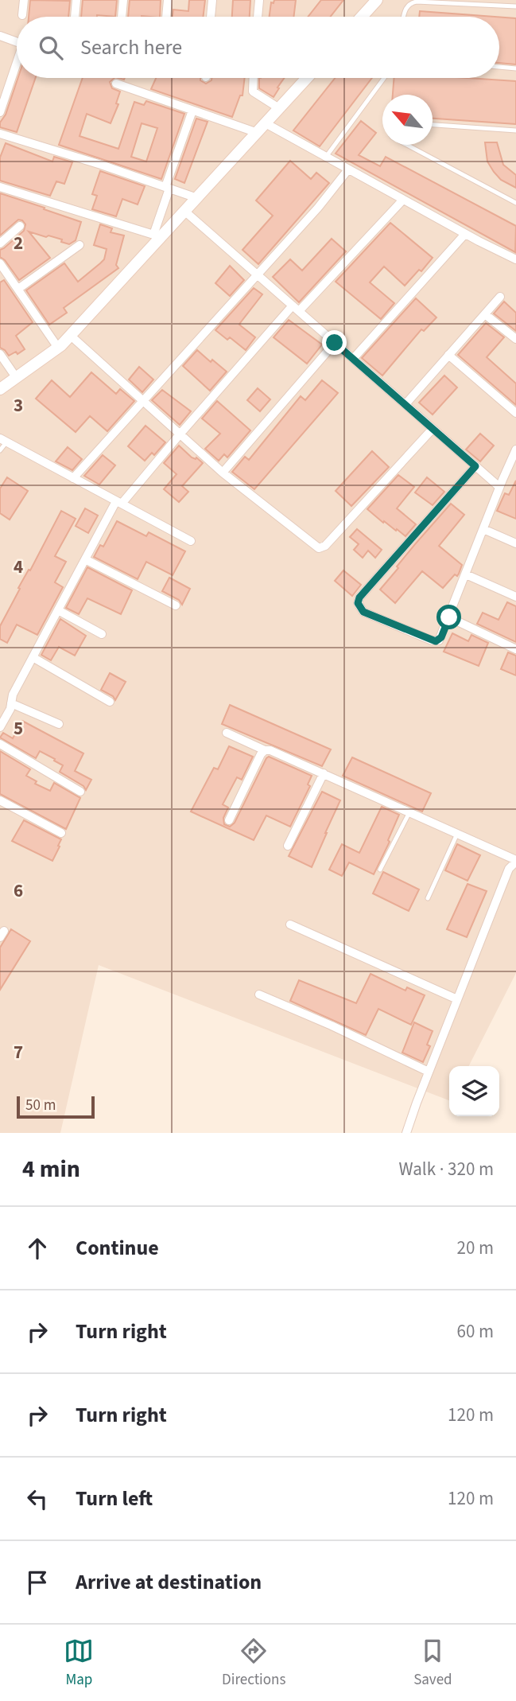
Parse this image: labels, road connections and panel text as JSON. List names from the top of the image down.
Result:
{
  "scale_bar": "50 m",
  "north": "top left",
  "page": {
    "search": "Search here",
    "scale": "50 m",
    "heading": ["4 min", "Walk · 320 m"],
    "list": [
      ["Continue", "20 m"],
      ["Turn right", "60 m"],
      ["Turn right", "120 m"],
      ["Turn left", "120 m"],
      "Arrive at destination"
    ],
    "nav": ["Map", "Directions", "Saved"]
  },
  "grid": {
    "rows": [
      "2",
      "3",
      "4",
      "5",
      "6",
      "7"
    ]
  }
}
